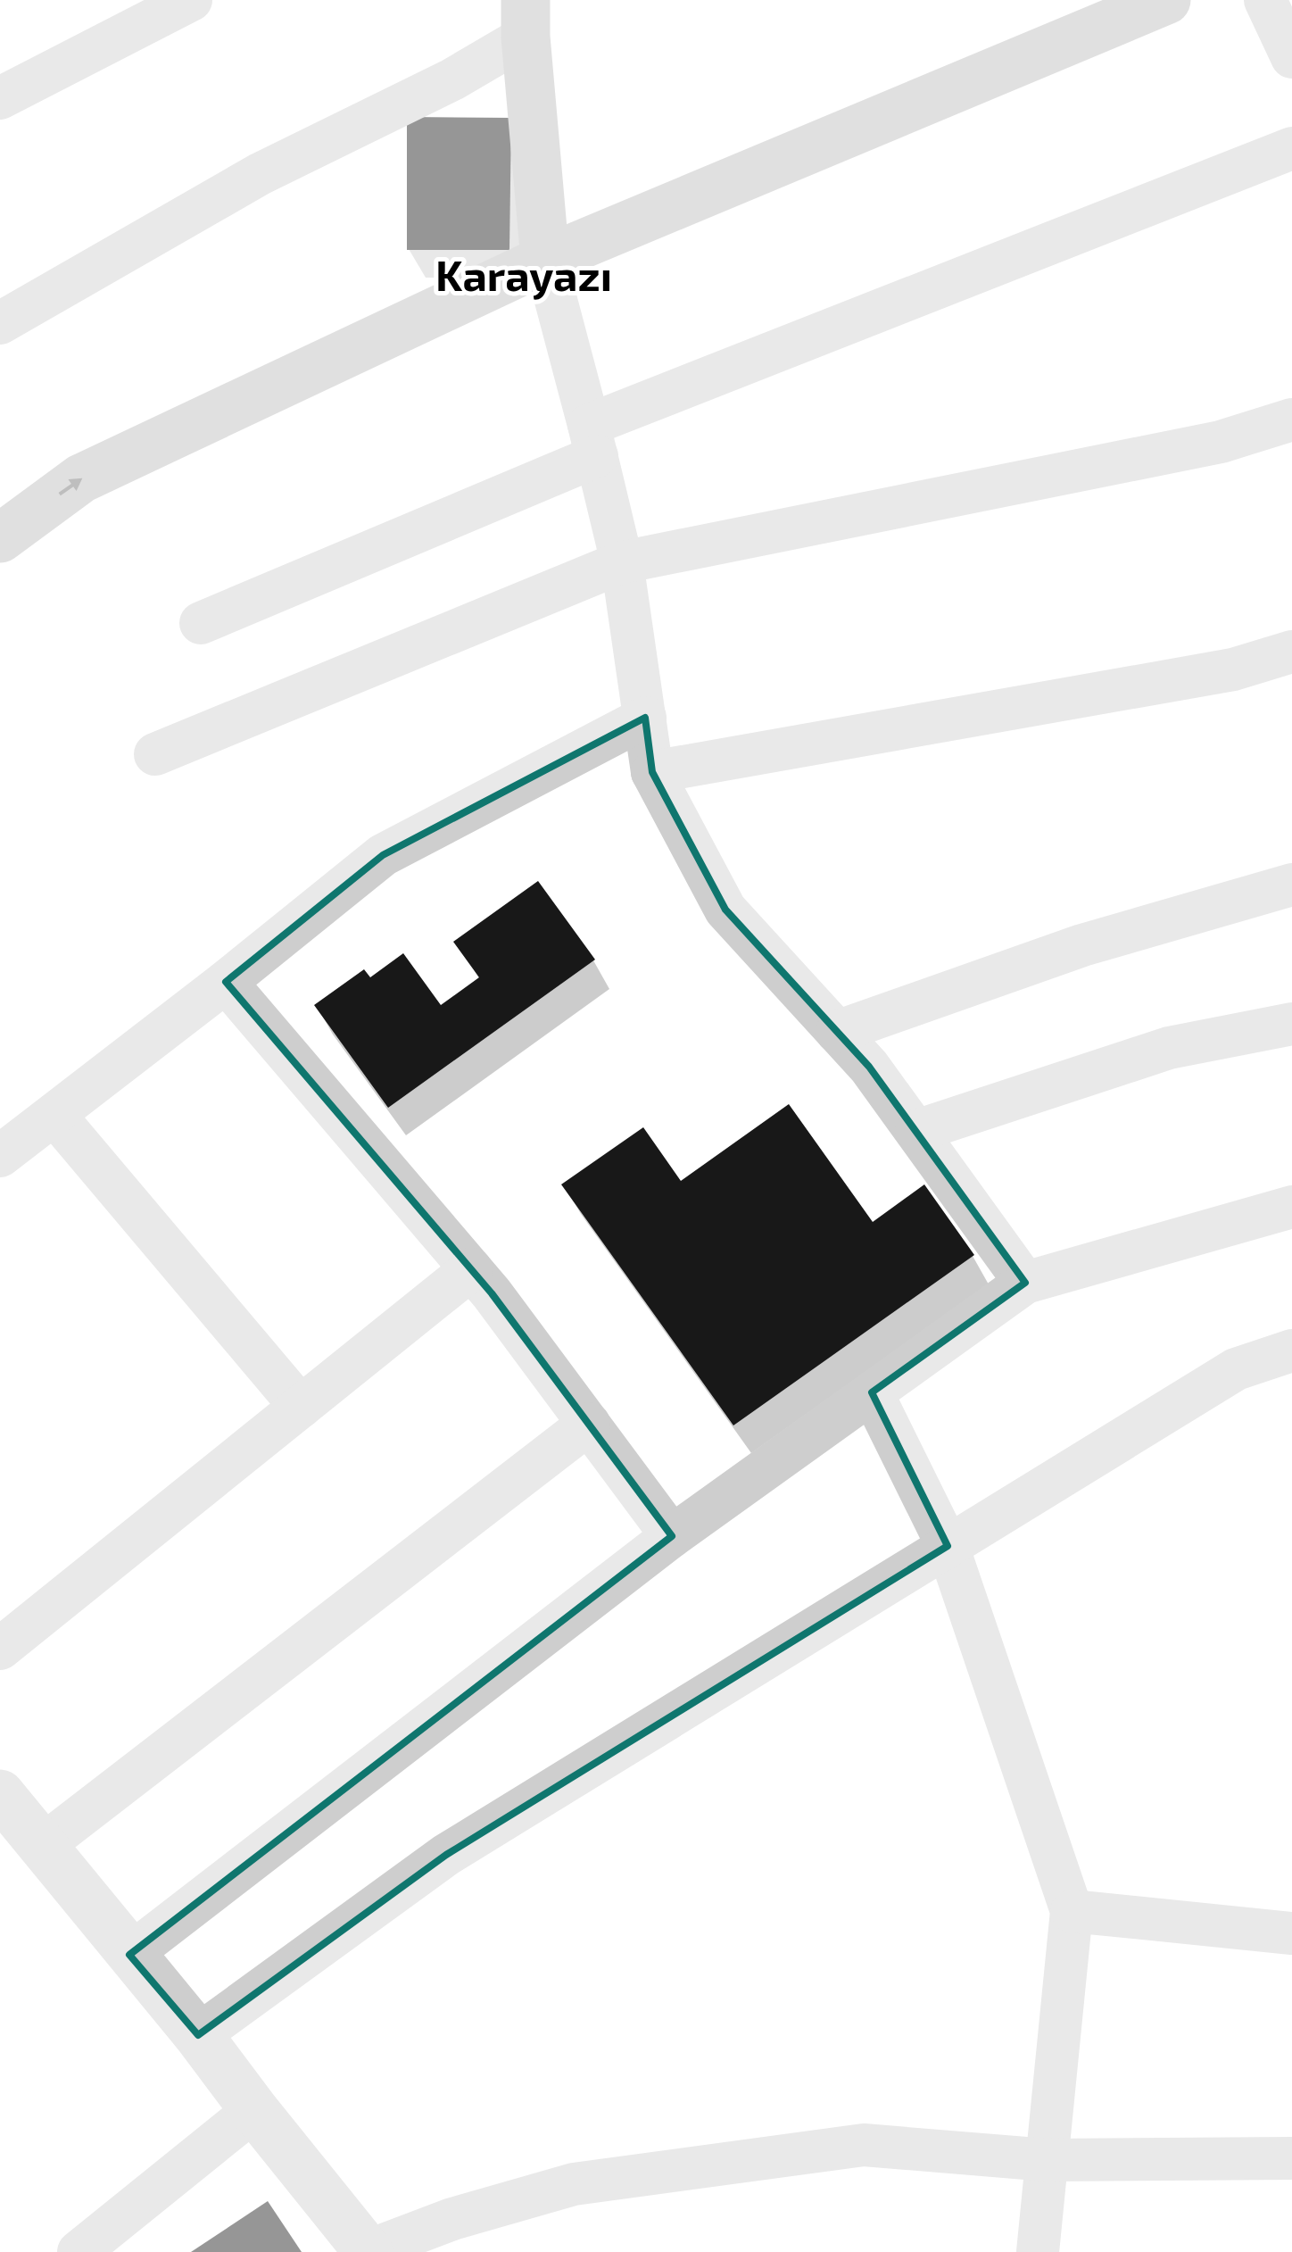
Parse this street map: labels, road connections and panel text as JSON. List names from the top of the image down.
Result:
{
  "districts": ["Karayazı"]
}
